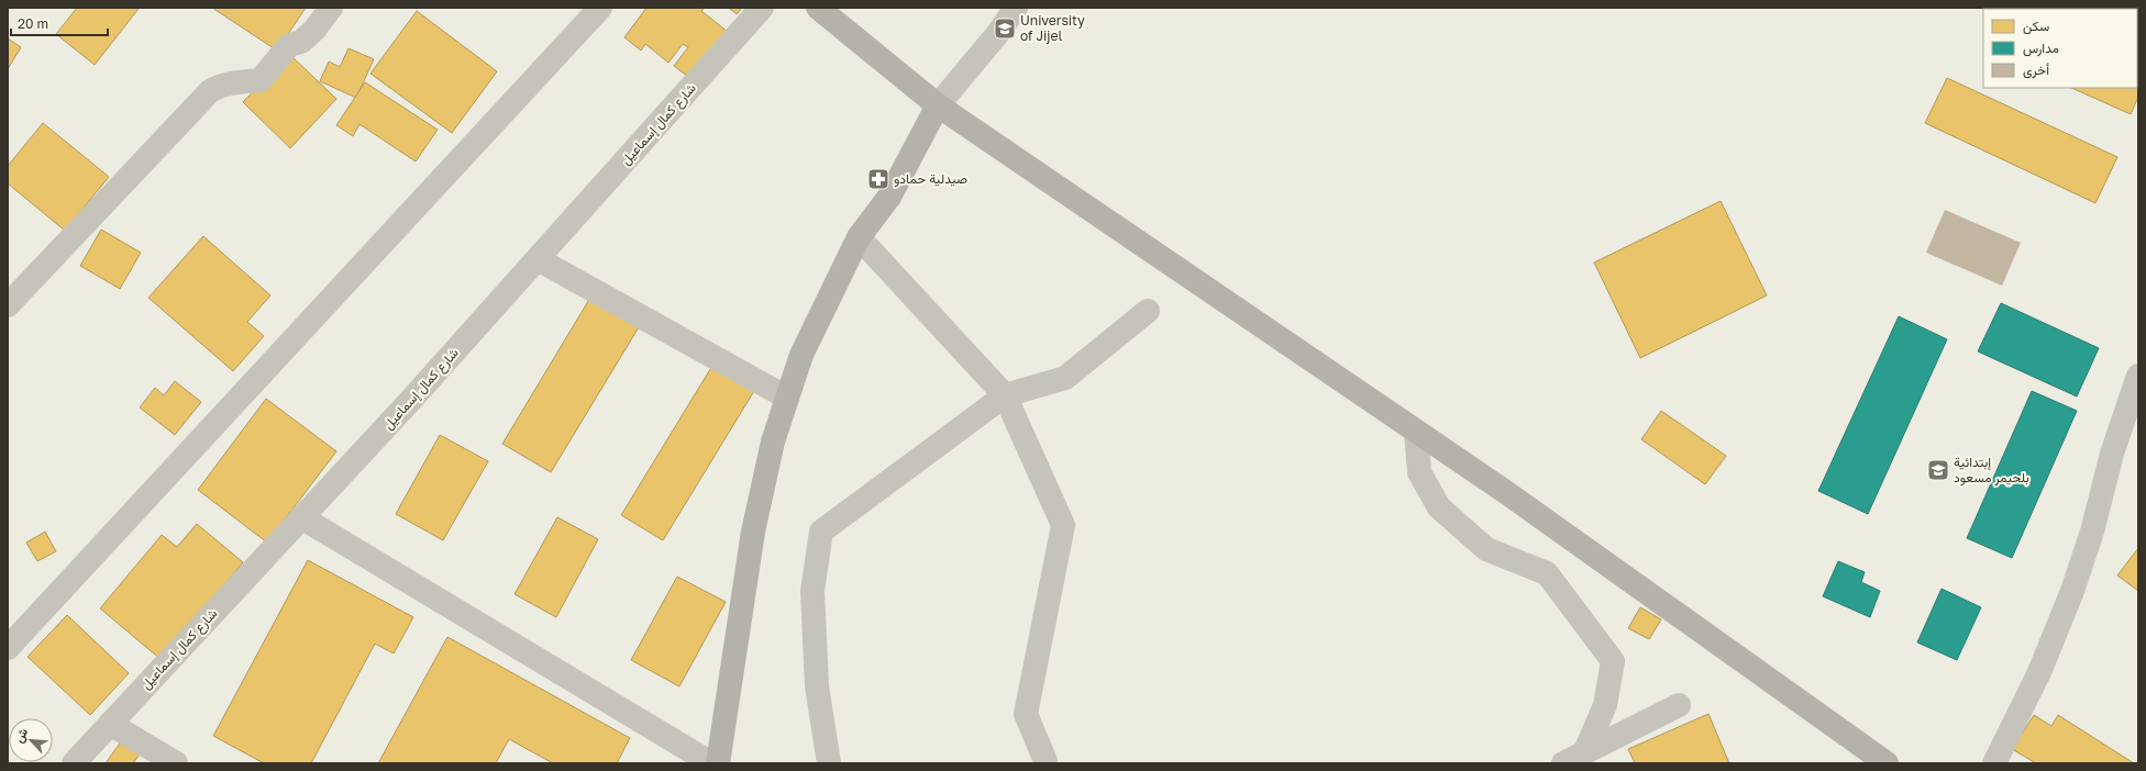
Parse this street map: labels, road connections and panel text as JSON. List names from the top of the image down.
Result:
{
  "streets": {
    "street": ["شارع كمال إسماعيل"]
  },
  "places": {
    "school or university": ["University of Jijel", "إبتدائية بلحيمر مسعود"],
    "pharmacy": ["صيدلية حمادو"]
  },
  "legend": ["سكن", "مدارس", "أخرى"],
  "scale_bar": "20 m",
  "north": "top left"
}
